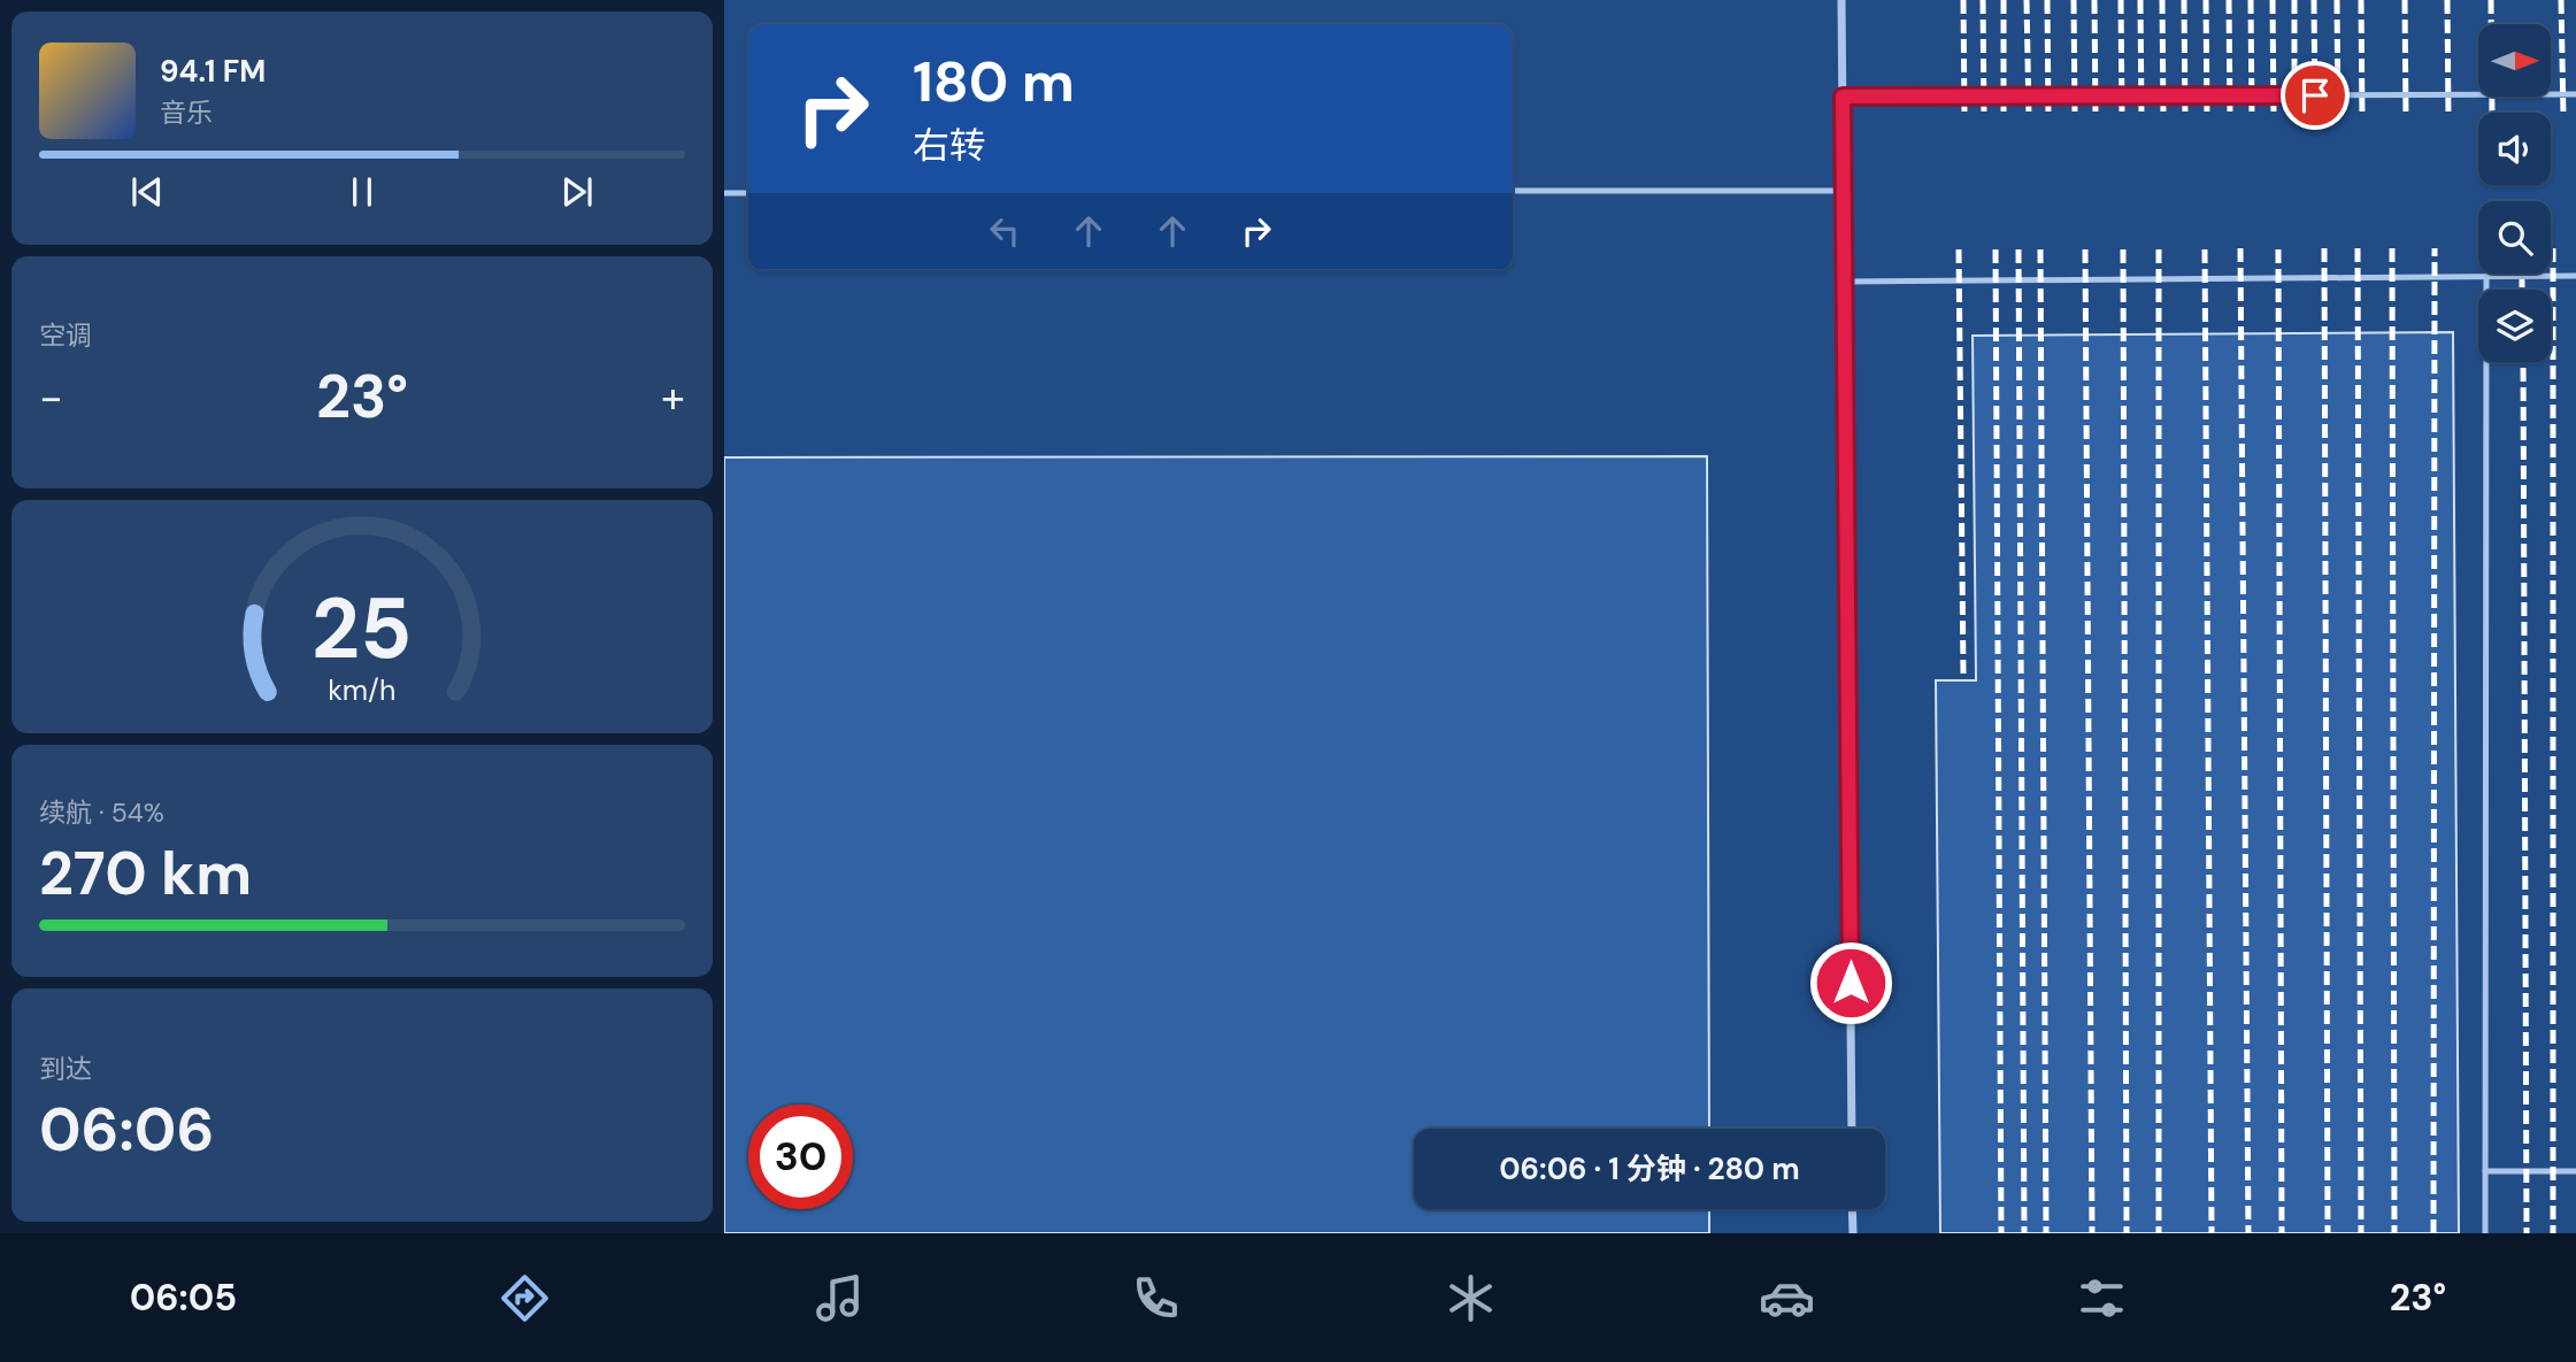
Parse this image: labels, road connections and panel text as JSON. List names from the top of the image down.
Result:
{
  "north": "right",
  "page": {
    "turn": ["180 m", "右转"],
    "song": ["94.1 FM", "音乐"],
    "tile": [
      "空调",
      ["续航 · 54%", "270 km"],
      ["到达", "06:06"]
    ],
    "heat": ["−", "23°", "+"],
    "limit": "30",
    "trip": "06:06 · 1 分钟 · 280 m",
    "tabs": ["06:05", "23°"],
    "gauge": ["25", "km/h"]
  }
}
